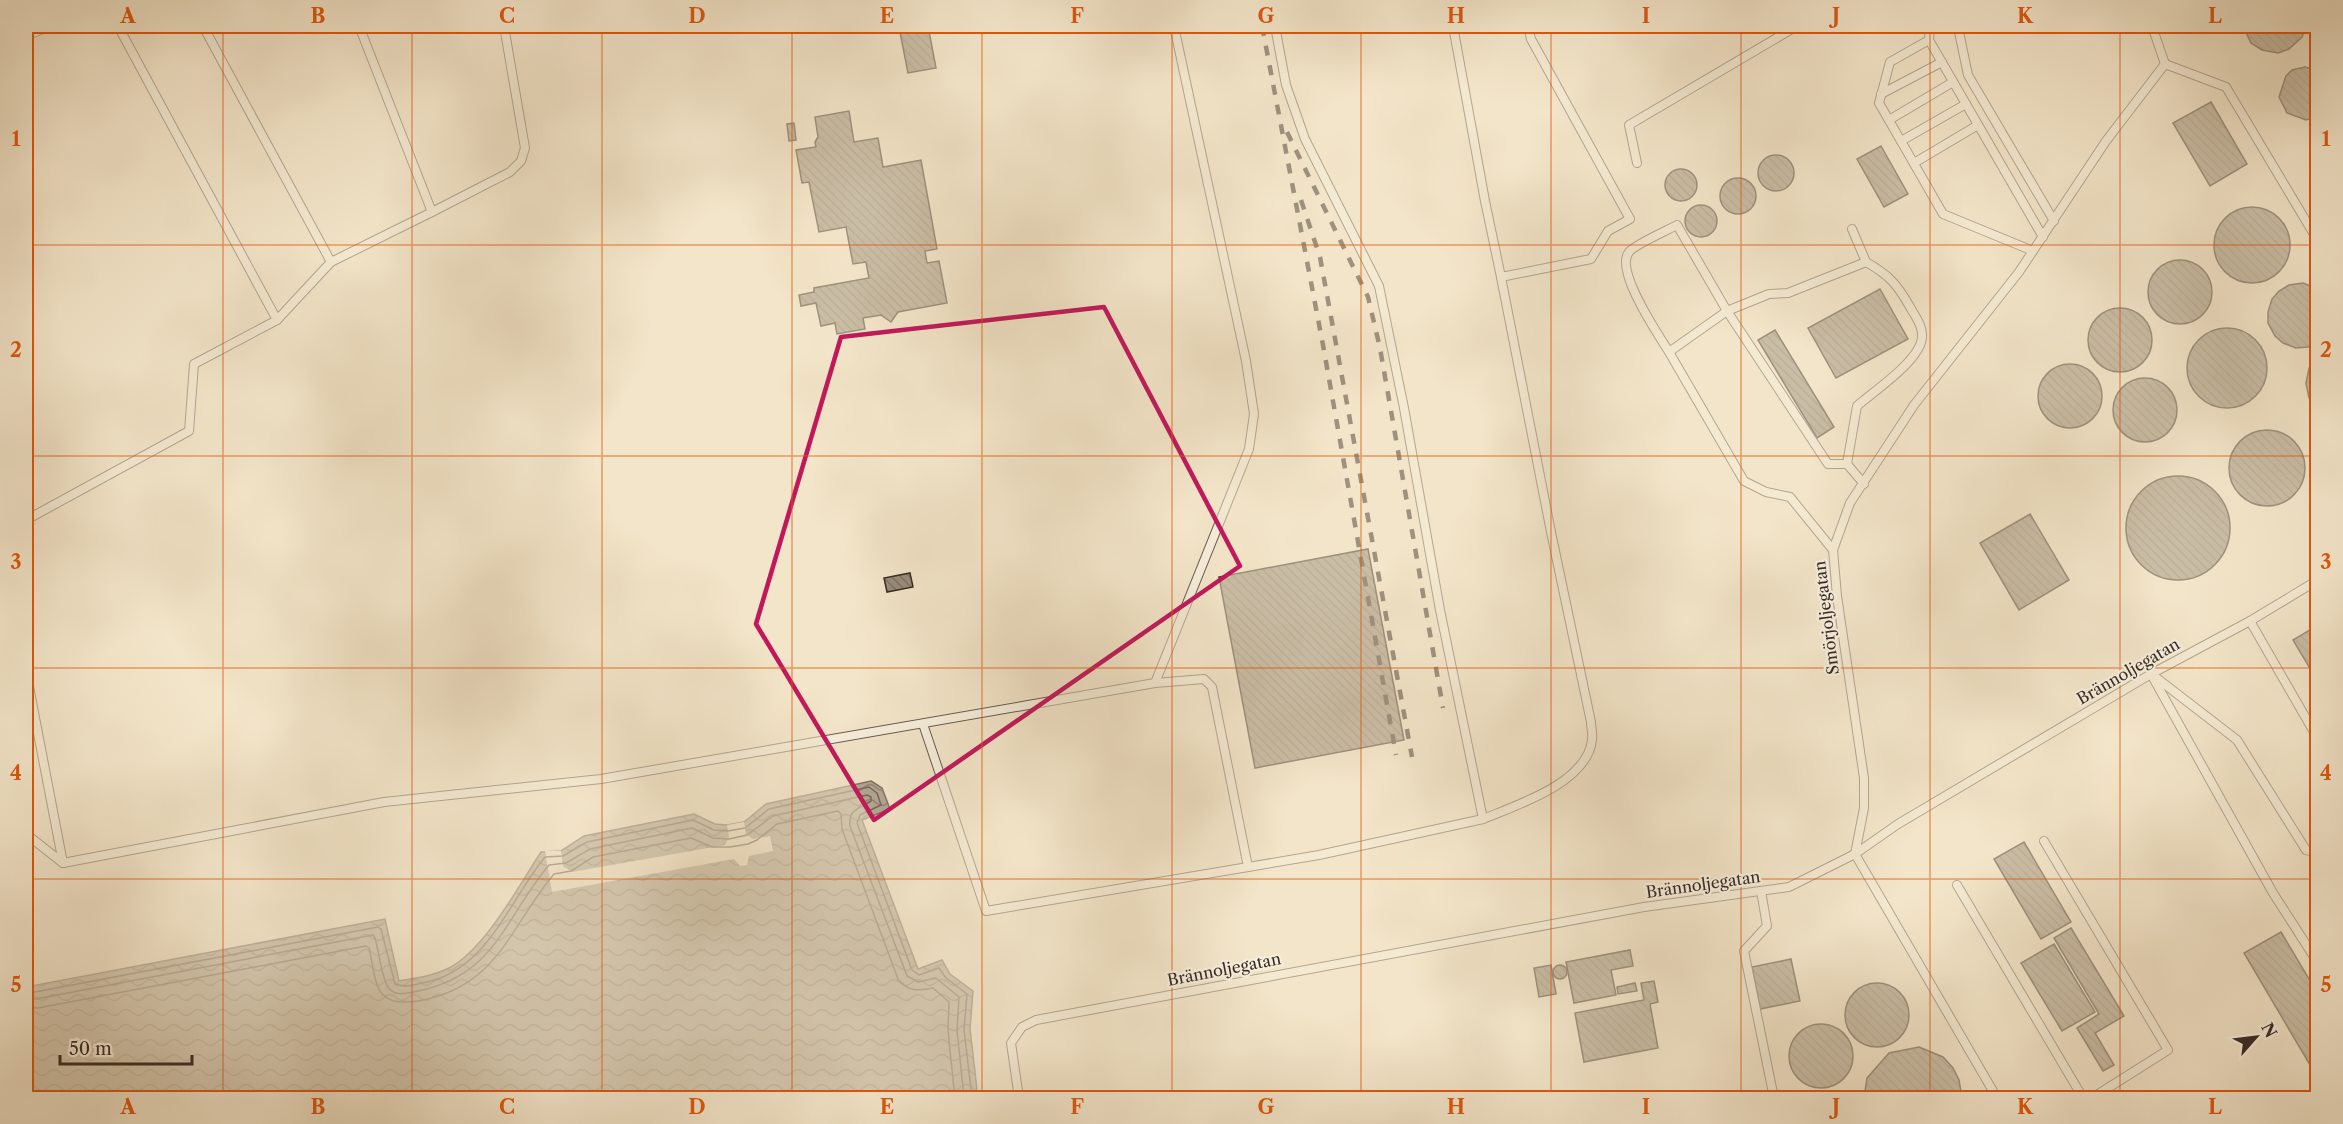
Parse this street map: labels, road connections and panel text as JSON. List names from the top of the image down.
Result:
{
  "streets": {
    "lane": ["Smörjoljegatan", "Brännoljegatan"]
  },
  "crossings": [
    ["Smörjoljegatan", "Brännoljegatan"]
  ],
  "scale_bar": "50 m",
  "north": "top right",
  "grid": {
    "columns": [
      "A",
      "B",
      "C",
      "D",
      "E",
      "F",
      "G",
      "H",
      "I",
      "J",
      "K",
      "L"
    ],
    "rows": [
      "1",
      "2",
      "3",
      "4",
      "5"
    ]
  }
}
